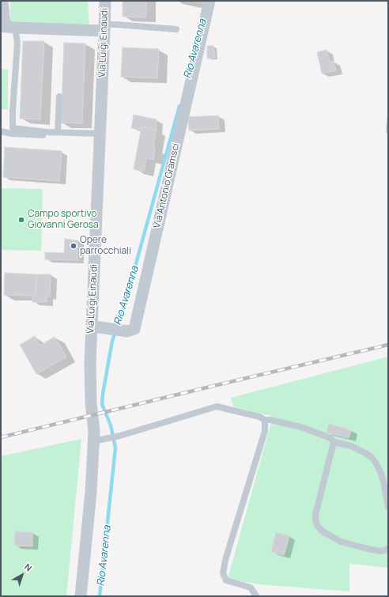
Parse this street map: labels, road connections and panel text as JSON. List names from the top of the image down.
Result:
{
  "streets": {
    "street": ["Via Luigi Einaudi", "Via Antonio Gramsci"]
  },
  "crossings": [
    ["Via Luigi Einaudi", "Via Antonio Gramsci"]
  ],
  "water": ["Rio Avarenna"],
  "places": ["Campo sportivo Giovanni Gerosa", "Opere parrocchiali"],
  "north": "top right"
}
